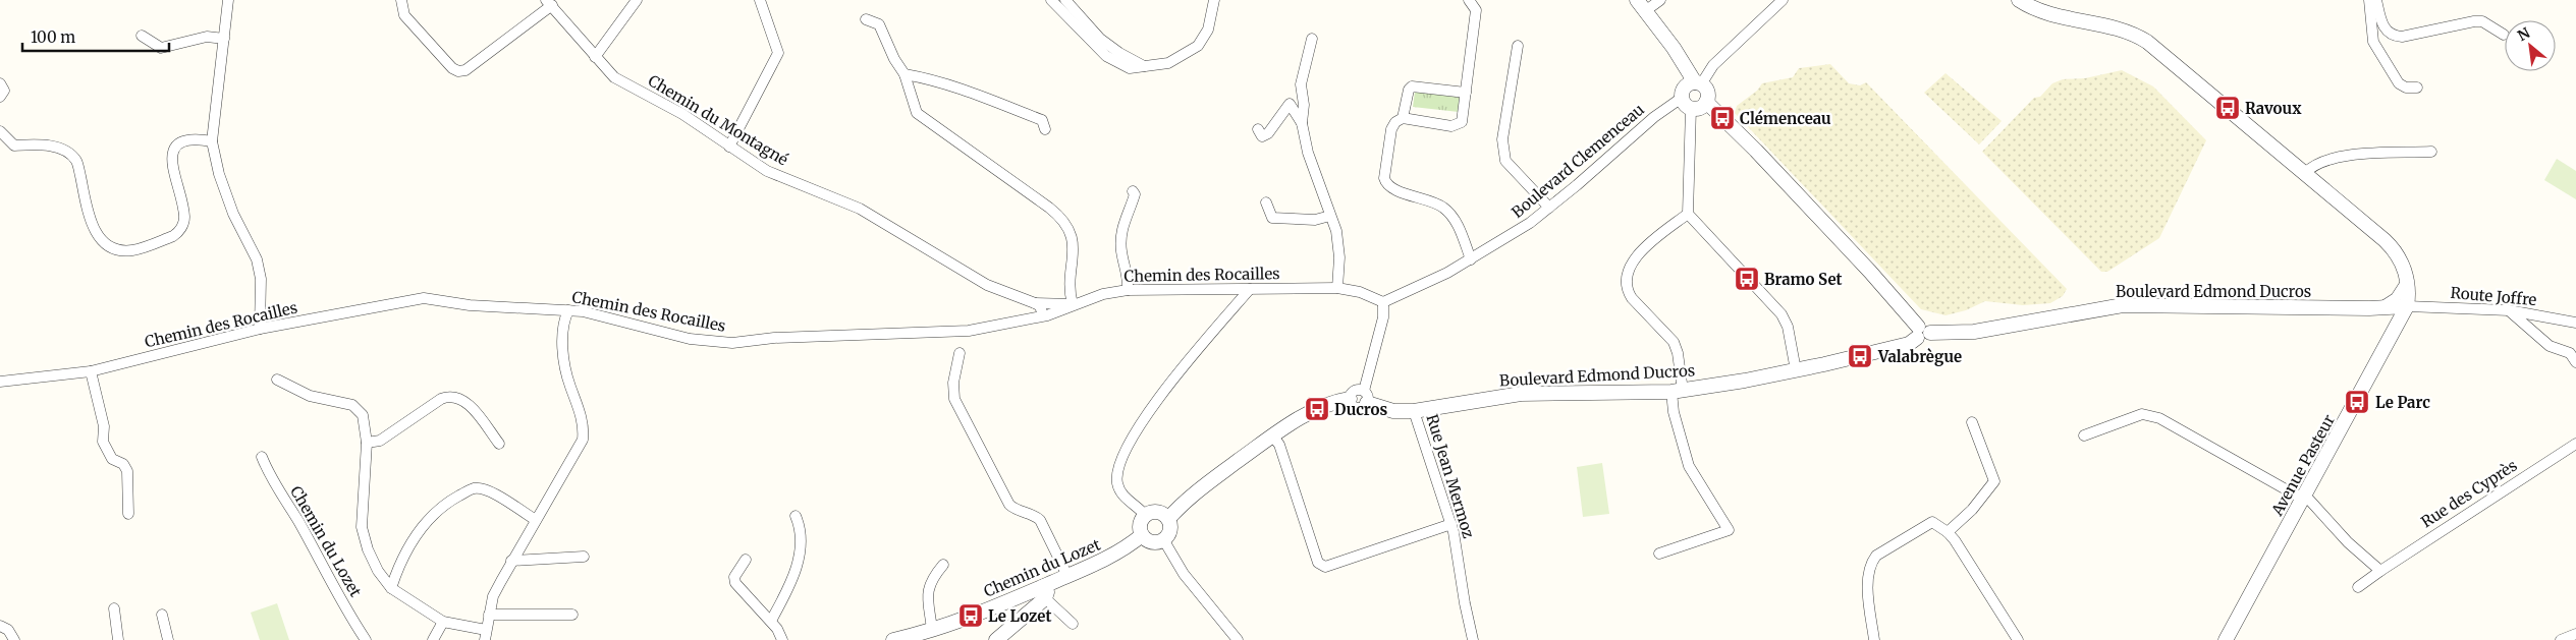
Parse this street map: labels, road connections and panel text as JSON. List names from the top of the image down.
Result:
{
  "streets": {
    "street": [
      "Chemin du Montagné",
      "Boulevard Clemenceau",
      "Chemin des Rocailles",
      "Boulevard Edmond Ducros",
      "Route Joffre",
      "Avenue Pasteur",
      "Rue Jean Mermoz",
      "Rue des Cyprès",
      "Chemin du Lozet"
    ]
  },
  "crossings": [
    ["Chemin du Montagné", "Chemin des Rocailles"],
    ["Boulevard Clemenceau", "Chemin des Rocailles"],
    ["Boulevard Edmond Ducros", "Route Joffre"],
    ["Boulevard Edmond Ducros", "Avenue Pasteur"],
    ["Boulevard Edmond Ducros", "Rue Jean Mermoz"],
    ["Route Joffre", "Avenue Pasteur"]
  ],
  "places": {
    "bus stop": [
      "Ravoux",
      "Clémenceau",
      "Bramo Set",
      "Valabrègue",
      "Le Parc",
      "Ducros",
      "Le Lozet"
    ]
  },
  "scale_bar": "100 m",
  "north": "top left"
}
